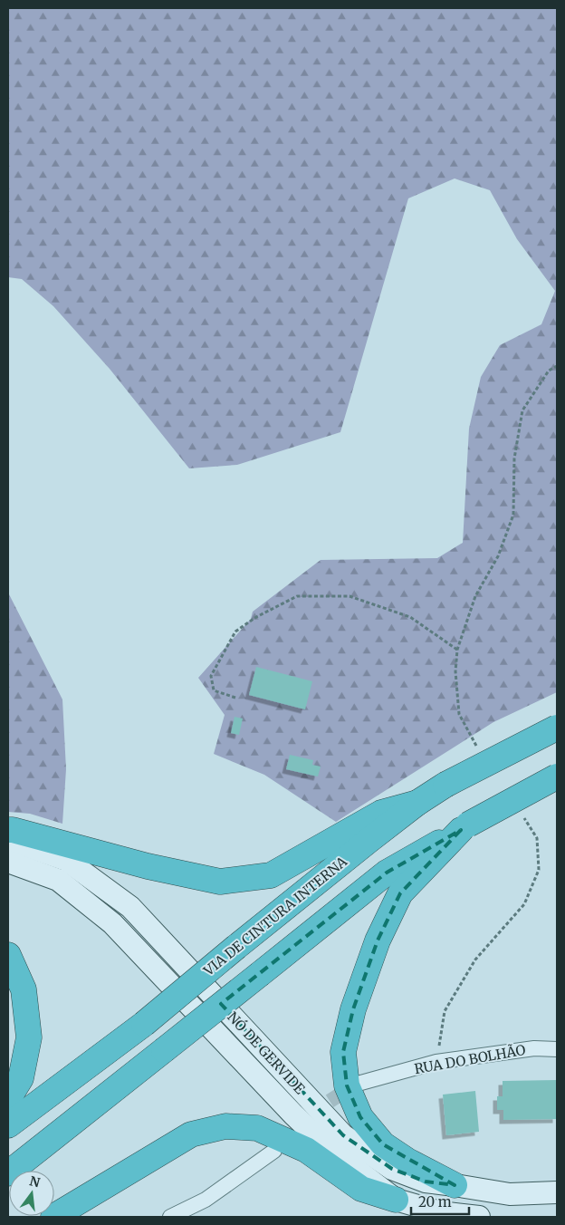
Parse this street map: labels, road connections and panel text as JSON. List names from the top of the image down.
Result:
{
  "streets": {
    "highway": ["VIA DE CINTURA INTERNA"],
    "main road": ["NÓ DE GERVIDE"],
    "street": ["RUA DO BOLHÃO"]
  },
  "scale_bar": "20 m",
  "north": "top"
}
